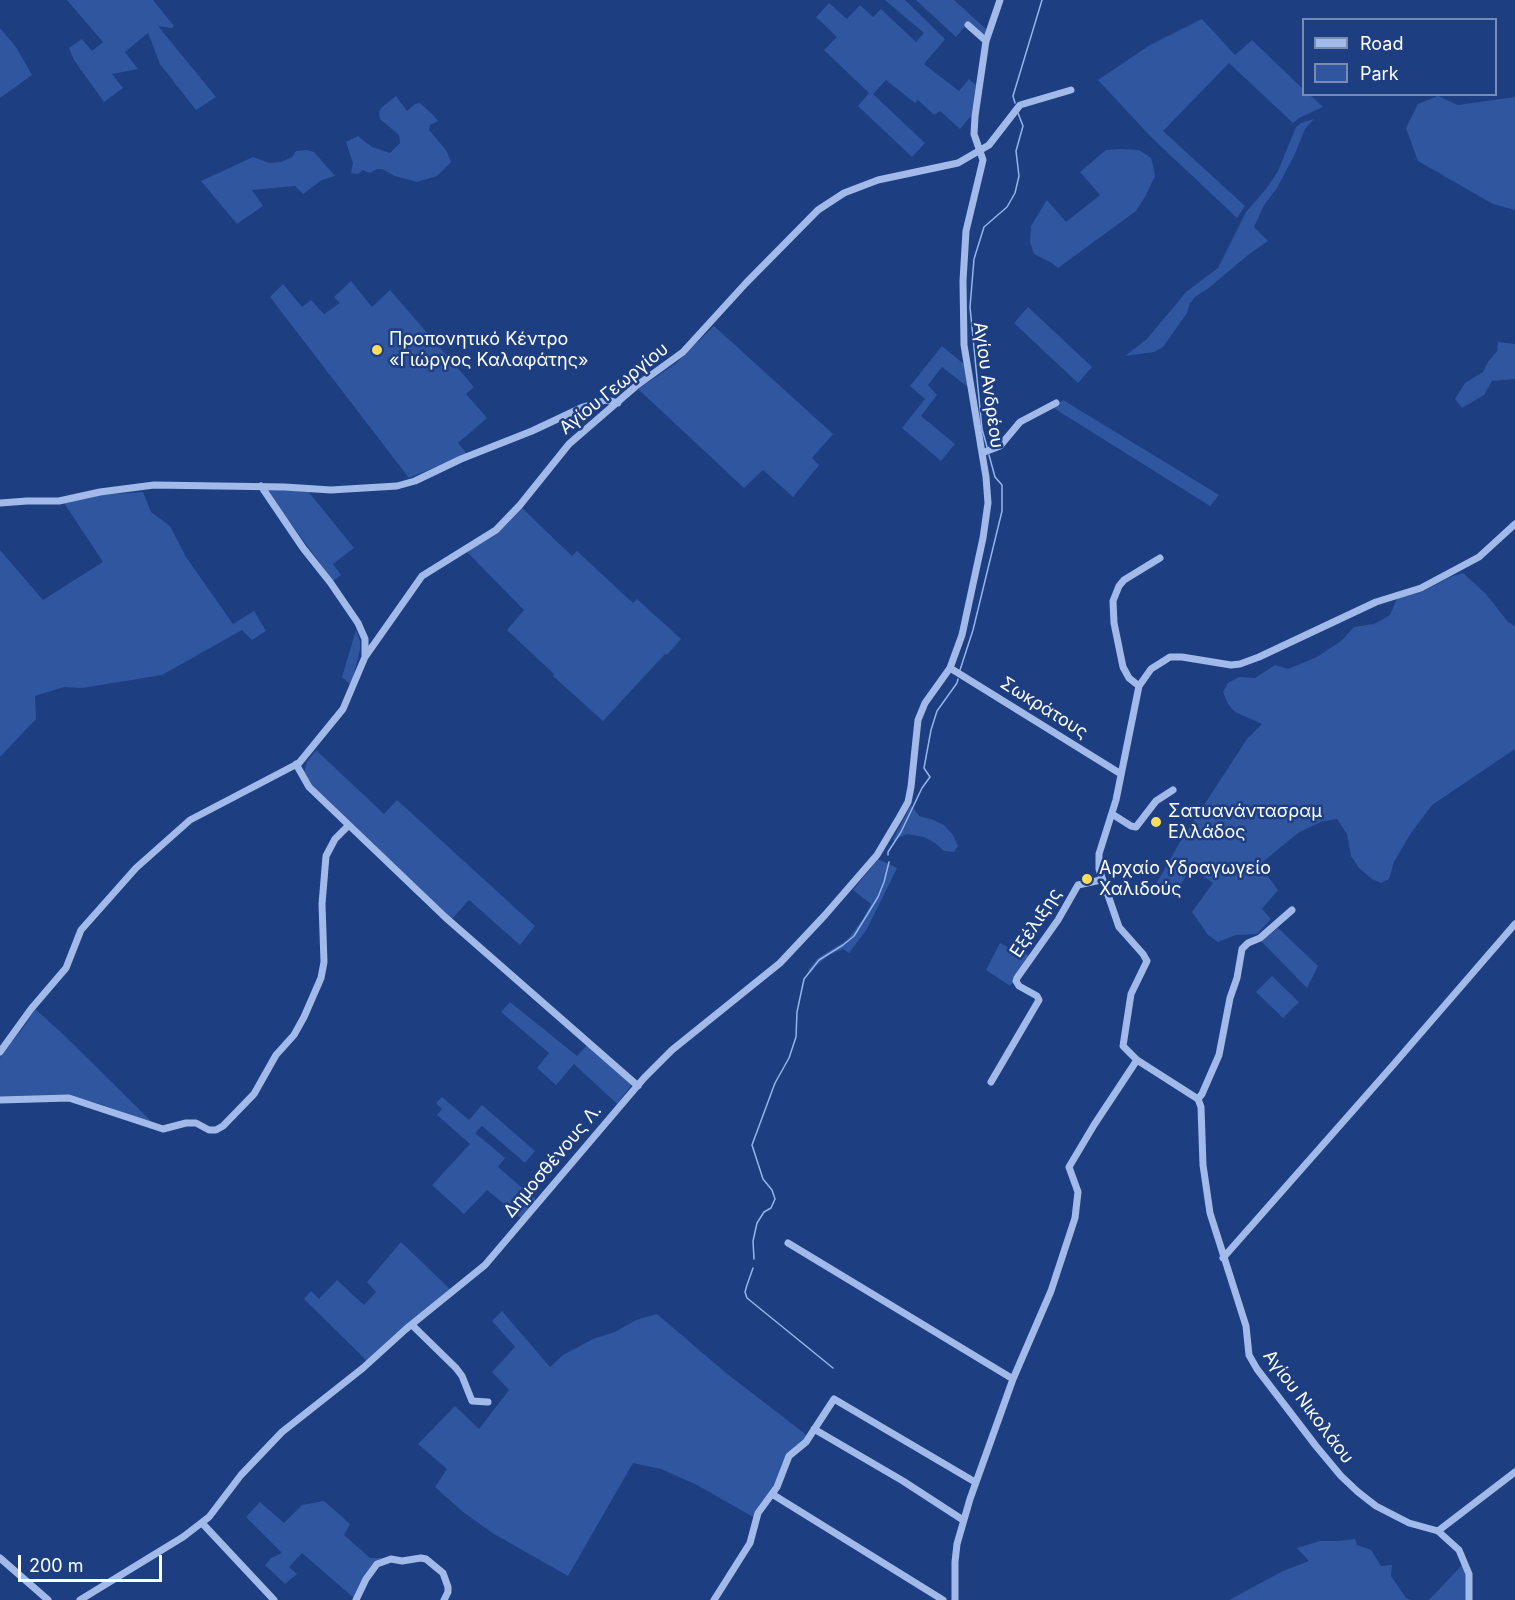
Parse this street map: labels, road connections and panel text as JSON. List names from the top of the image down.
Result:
{
  "streets": {
    "street": [
      "Αγίου Ανδρέου",
      "Αγίου Γεωργίου",
      "Σωκράτους",
      "Εξέλιξης",
      "Δημοσθένους Λ.",
      "Αγίου Νικολάου"
    ]
  },
  "crossings": [
    ["Αγίου Ανδρέου", "Αγίου Γεωργίου"],
    ["Αγίου Ανδρέου", "Σωκράτους"],
    ["Αγίου Ανδρέου", "Δημοσθένους Λ."],
    ["Σωκράτους", "Δημοσθένους Λ."]
  ],
  "places": ["Προπονητικό Κέντρο «Γιώργος Καλαφάτης»", "Σατυανάντασραμ Ελλάδος", "Αρχαίο Υδραγωγείο Χαλιδούς"],
  "legend": ["Road", "Park"],
  "scale_bar": "200 m"
}
